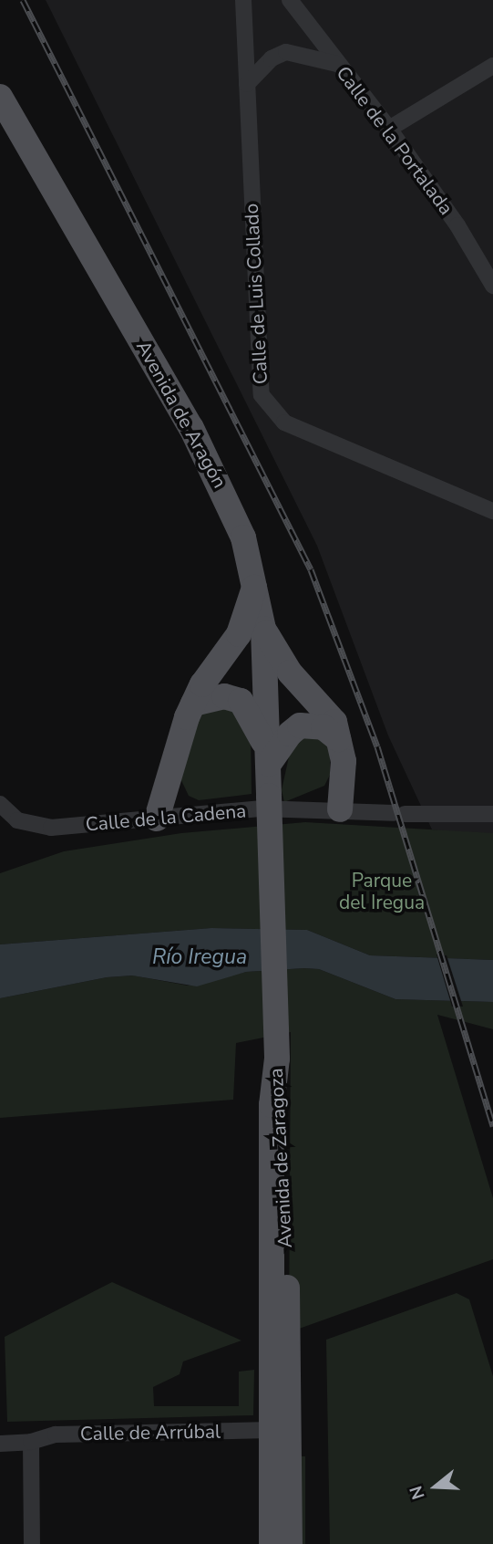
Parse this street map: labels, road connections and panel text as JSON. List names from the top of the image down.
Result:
{
  "streets": {
    "main road": ["Avenida de Aragón", "Avenida de Zaragoza"],
    "street": [
      "Calle de la Portalada",
      "Calle de Luis Collado",
      "Calle de la Cadena",
      "Calle de Arrúbal"
    ]
  },
  "crossings": [
    ["Avenida de Aragón", "Avenida de Zaragoza"],
    ["Avenida de Zaragoza", "Calle de Arrúbal"]
  ],
  "water": ["Río Iregua"],
  "parks": ["Parque del Iregua"],
  "north": "left"
}
